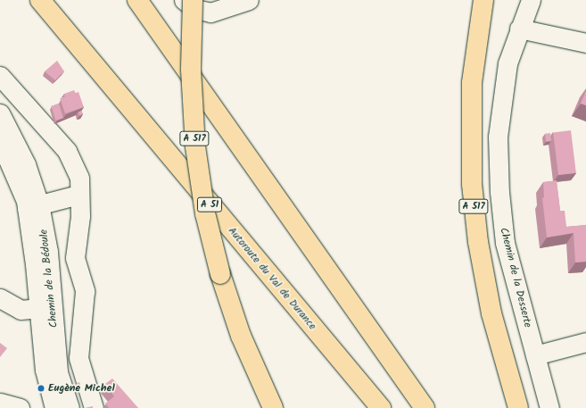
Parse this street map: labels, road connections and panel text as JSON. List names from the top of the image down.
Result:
{
  "streets": {
    "highway": ["A 517", "A 51", "Autoroute du Val de Durance"],
    "street": ["Chemin de la Desserte", "Chemin de la Bédoule"]
  },
  "places": ["Eugène Michel"]
}
